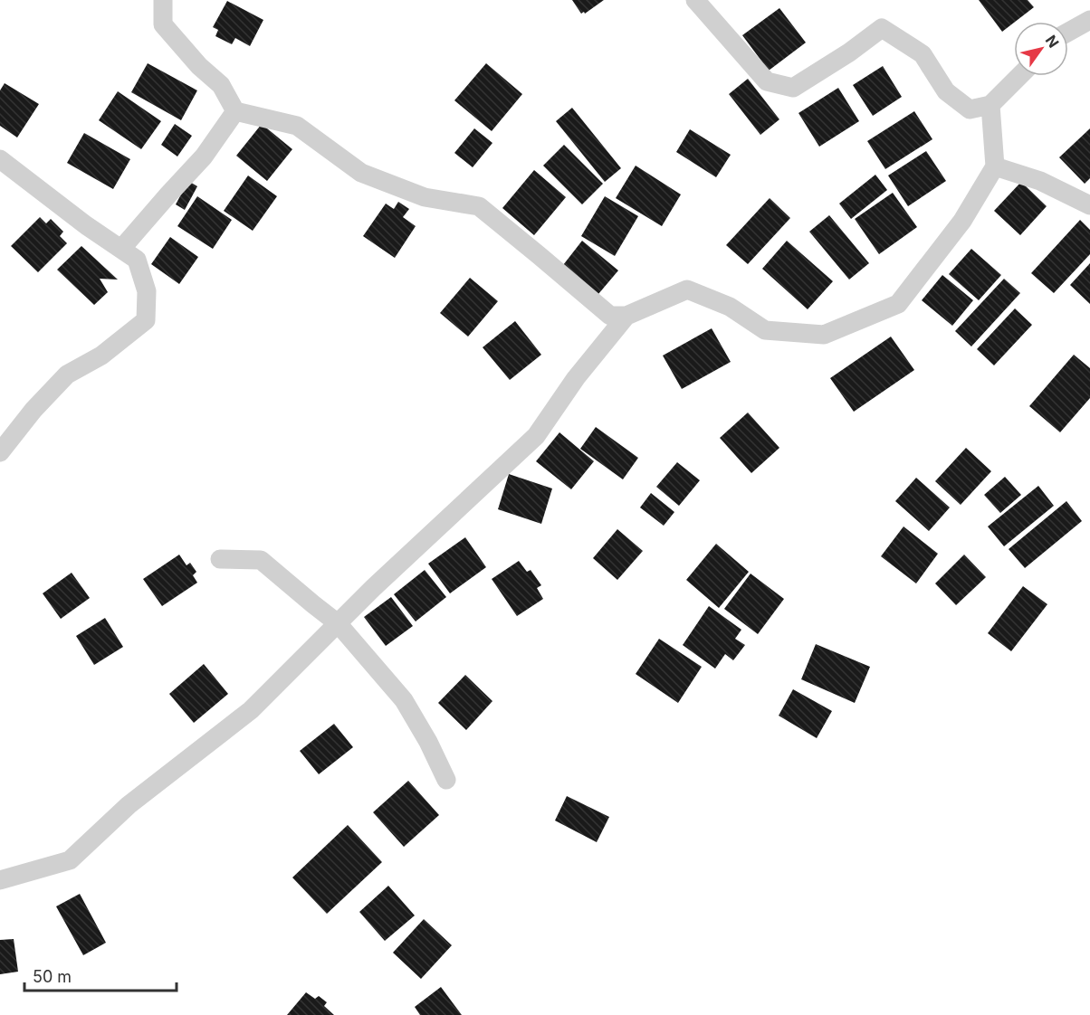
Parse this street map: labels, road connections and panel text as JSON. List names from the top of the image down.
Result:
{
  "scale_bar": "50 m",
  "north": "top right"
}
